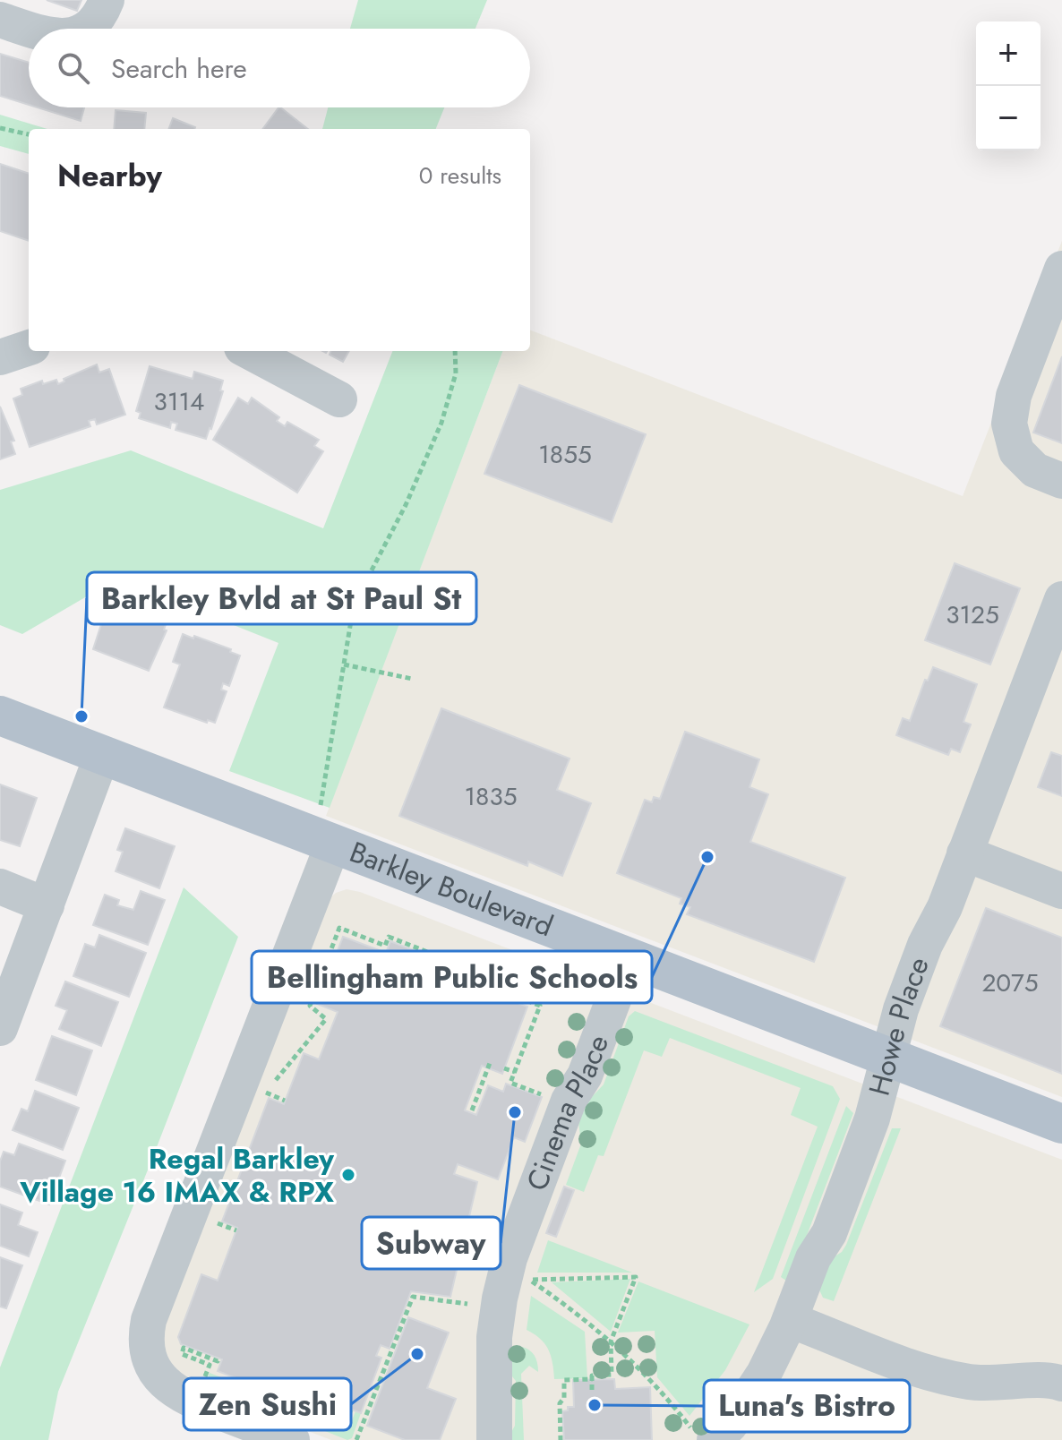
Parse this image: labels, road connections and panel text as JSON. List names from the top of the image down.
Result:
{
  "streets": {
    "main road": ["Barkley Boulevard"],
    "street": ["Howe Place", "Cinema Place"]
  },
  "crossings": [
    ["Barkley Boulevard", "Howe Place"],
    ["Barkley Boulevard", "Cinema Place"]
  ],
  "places": [
    "Barkley Bvld at St Paul St",
    "Bellingham Public Schools",
    "Subway",
    "Regal Barkley Village 16 IMAX & RPX",
    "Zen Sushi",
    "Luna's Bistro"
  ],
  "house_numbers": [
    "3114",
    "1855",
    "3125",
    "1835",
    "2075"
  ],
  "page": {
    "map_buttons": ["+", "−"],
    "search": "Search here",
    "heading": ["Nearby", "0 results"]
  }
}
